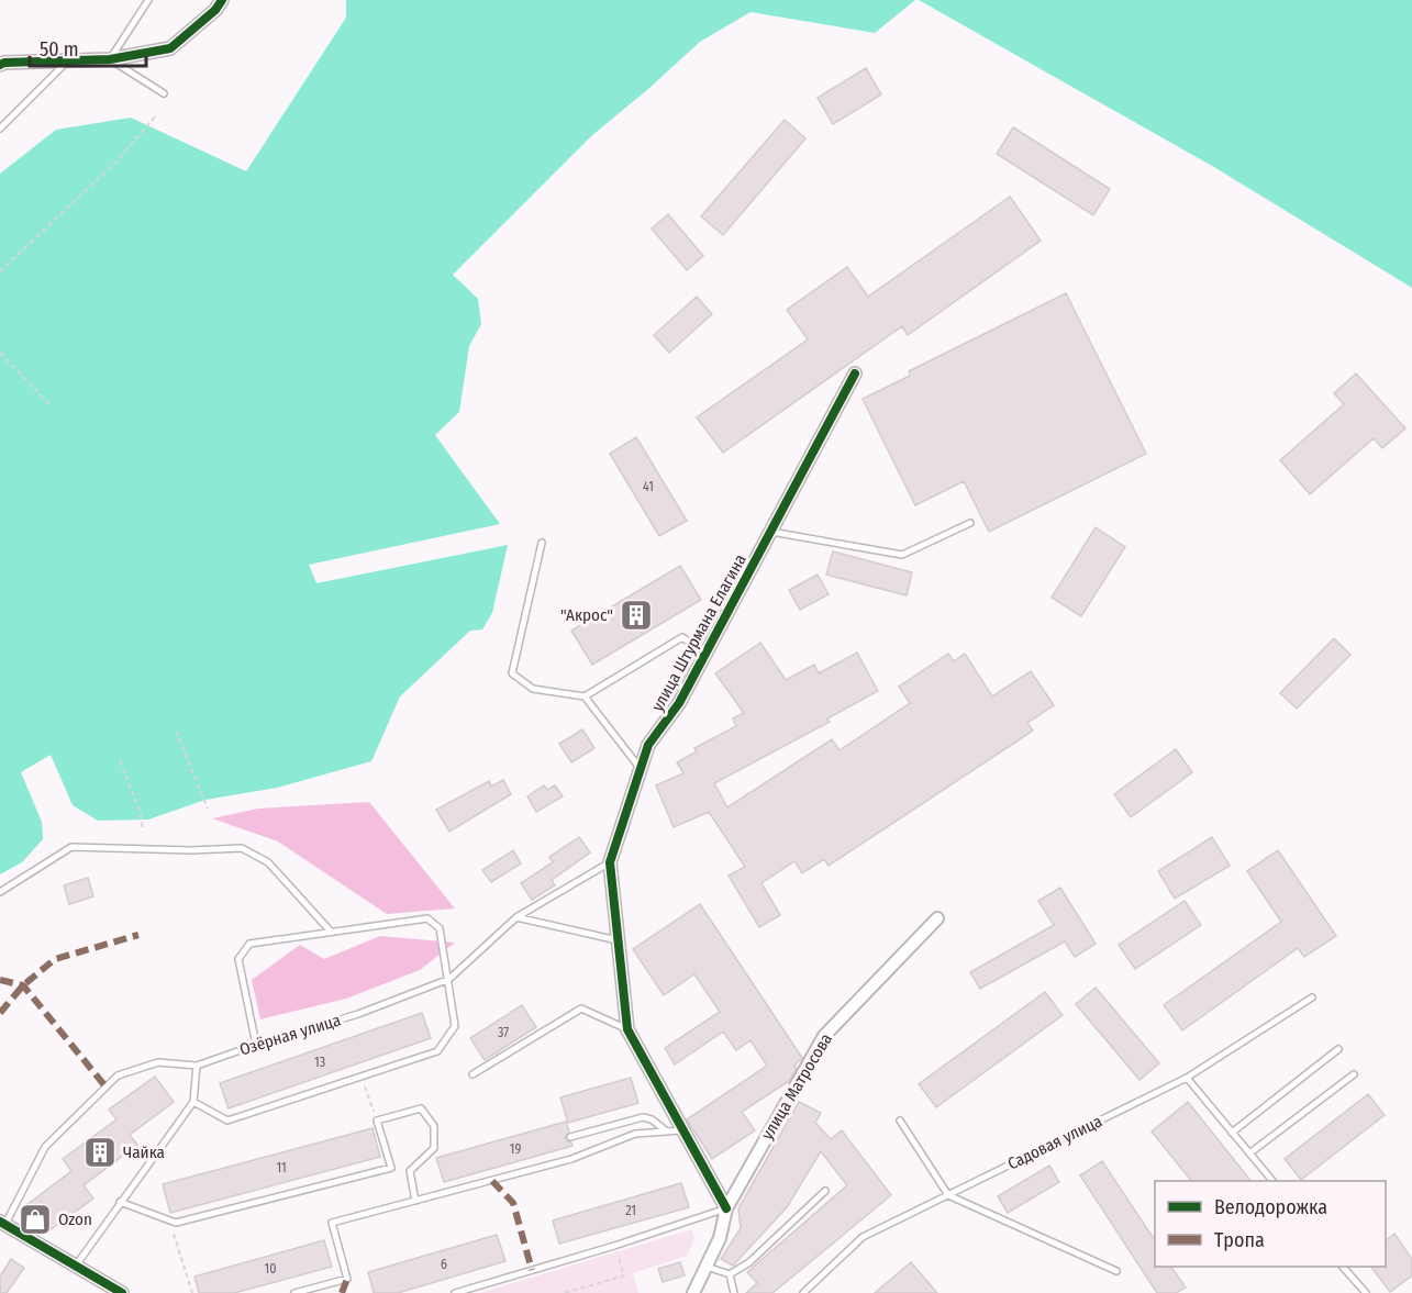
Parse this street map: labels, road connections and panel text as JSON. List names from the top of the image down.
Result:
{
  "streets": {
    "street": ["улица Штурмана Елагина", "улица Матросова"],
    "lane": ["Озёрная улица", "Садовая улица"]
  },
  "crossings": [
    ["улица Штурмана Елагина", "Озёрная улица"],
    ["улица Штурмана Елагина", "улица Матросова"]
  ],
  "places": {
    "building": ["\"Акрос\"", "Чайка"],
    "shop": ["Ozon"]
  },
  "house_numbers": [
    "41",
    "37",
    "13",
    "19",
    "11",
    "21",
    "6",
    "10"
  ],
  "legend": ["Велодорожка", "Тропа"],
  "scale_bar": "50 m"
}
